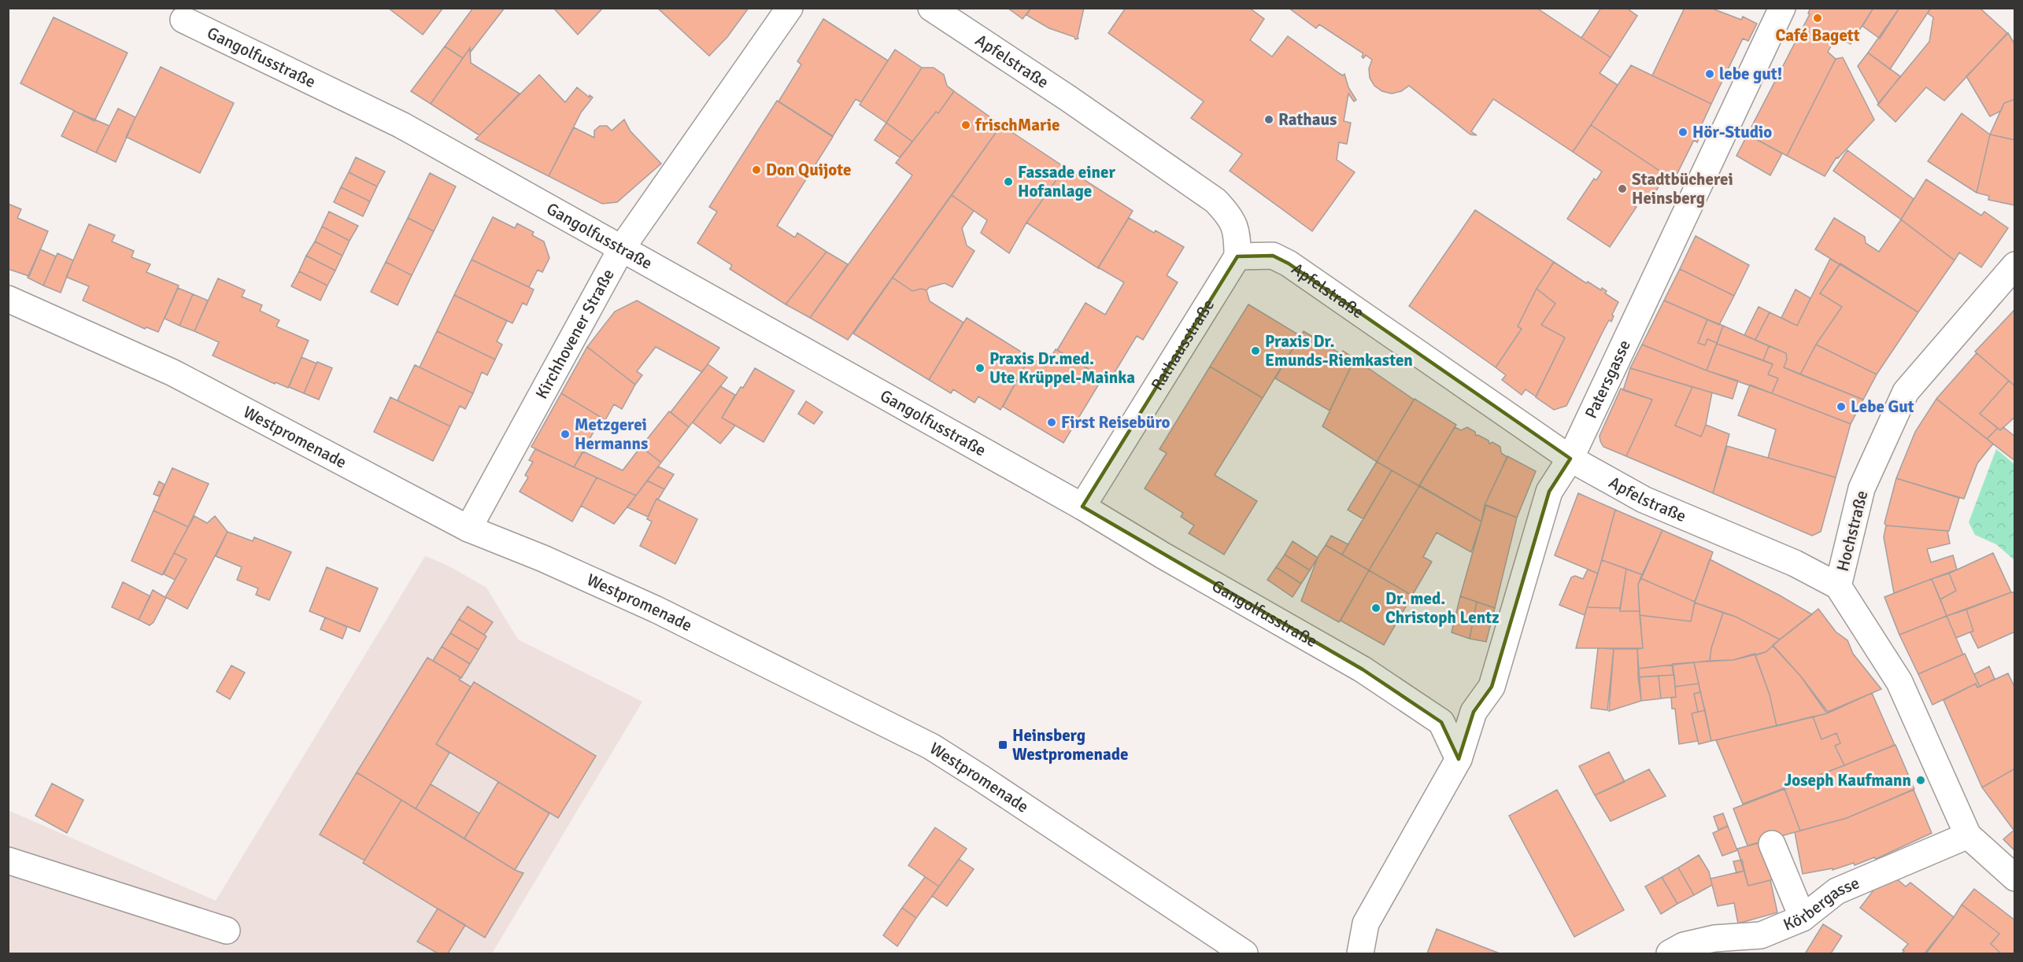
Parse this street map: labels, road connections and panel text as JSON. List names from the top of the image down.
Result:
{
  "streets": {
    "street": [
      "Gangolfusstraße",
      "Apfelstraße",
      "Kirchhovener Straße",
      "Rathausstraße",
      "Patersgasse",
      "Westpromenade",
      "Hochstraße",
      "Körbergasse"
    ]
  },
  "crossings": [
    ["Gangolfusstraße", "Kirchhovener Straße"],
    ["Gangolfusstraße", "Rathausstraße"],
    ["Gangolfusstraße", "Patersgasse"],
    ["Apfelstraße", "Rathausstraße"],
    ["Apfelstraße", "Patersgasse"],
    ["Apfelstraße", "Hochstraße"],
    ["Kirchhovener Straße", "Westpromenade"],
    ["Hochstraße", "Körbergasse"]
  ],
  "places": {
    "other": [
      "Café Bagett",
      "lebe gut!",
      "Rathaus",
      "frischMarie",
      "Hör-Studio",
      "Don Quijote",
      "Fassade einer Hofanlage",
      "Stadtbücherei Heinsberg",
      "Praxis Dr. Emunds-Riemkasten",
      "Praxis Dr.med. Ute Krüppel-Mainka",
      "Lebe Gut",
      "First Reisebüro",
      "Metzgerei Hermanns",
      "Dr. med. Christoph Lentz",
      "Joseph Kaufmann"
    ],
    "transit": ["Heinsberg Westpromenade"]
  }
}
